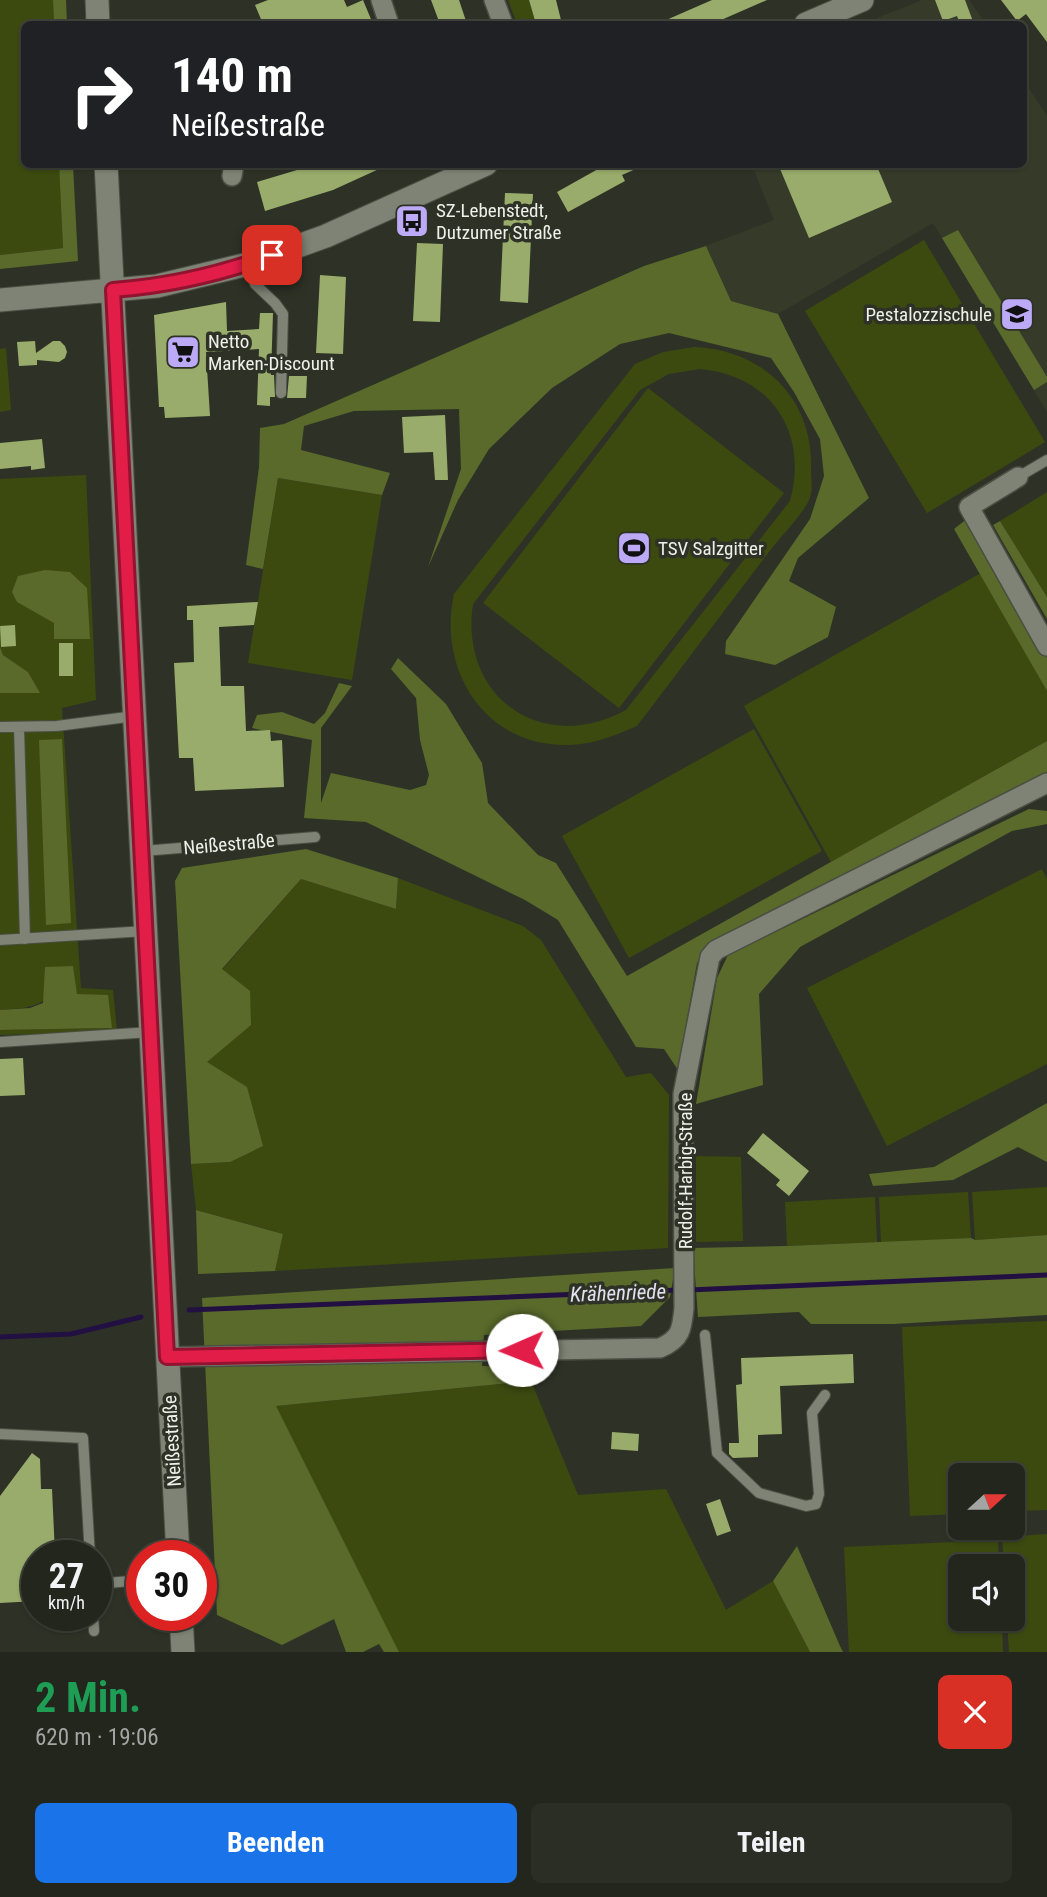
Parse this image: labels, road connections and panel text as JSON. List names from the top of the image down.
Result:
{
  "streets": {
    "street": ["Neißestraße", "Rudolf-Harbig-Straße"]
  },
  "crossings": [
    ["Neißestraße", "Rudolf-Harbig-Straße"]
  ],
  "water": ["Krähenriede"],
  "places": {
    "bus stop": ["SZ-Lebenstedt, Dutzumer Straße"],
    "school or university": ["Pestalozzischule"],
    "supermarket": ["Netto Marken-Discount"],
    "sports": ["TSV Salzgitter"]
  },
  "north": "right",
  "page": {
    "turn": ["140 m", "Neißestraße"],
    "speed": "27 km/h",
    "limit": "30",
    "heading": ["2 Min.", "620 m · 19:06"],
    "buttons": ["Beenden", "Teilen"]
  }
}
